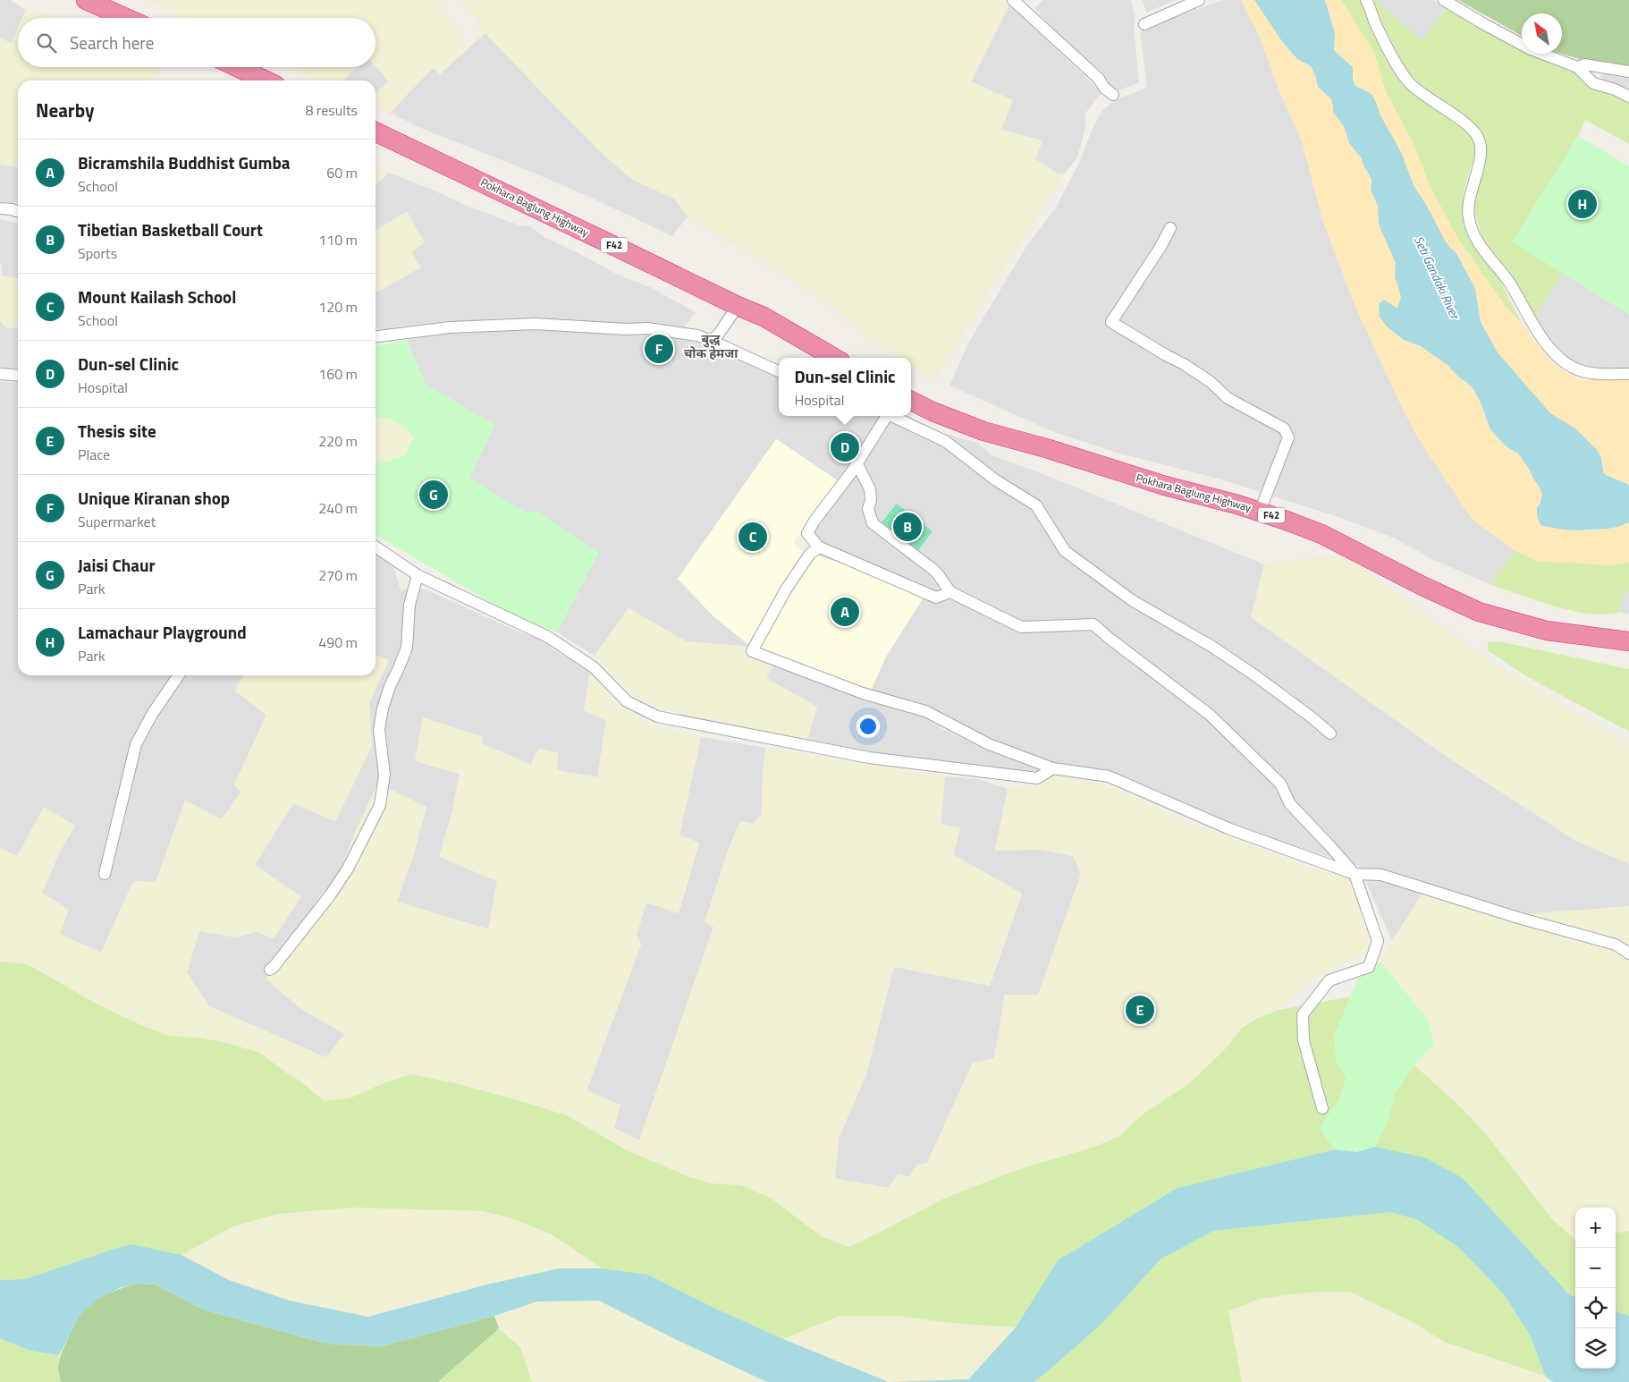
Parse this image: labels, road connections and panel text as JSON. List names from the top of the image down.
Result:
{
  "streets": {
    "highway": ["Pokhara Baglung Highway", "F42"]
  },
  "districts": ["बुद्ध चोक हेमजा"],
  "water": ["Seti Gandaki River"],
  "north": "top left",
  "page": {
    "search": "Search here",
    "heading": ["Nearby", "8 results"],
    "list": [
      {
        "mark": "A",
        "name": "Bicramshila Buddhist Gumba",
        "note": "School",
        "value": "60 m"
      },
      {
        "mark": "B",
        "name": "Tibetian Basketball Court",
        "note": "Sports",
        "value": "110 m"
      },
      {
        "mark": "C",
        "name": "Mount Kailash School",
        "note": "School",
        "value": "120 m"
      },
      {
        "mark": "D",
        "name": "Dun-sel Clinic",
        "note": "Hospital",
        "value": "160 m"
      },
      {
        "mark": "E",
        "name": "Thesis site",
        "note": "Place",
        "value": "220 m"
      },
      {
        "mark": "F",
        "name": "Unique Kiranan shop",
        "note": "Supermarket",
        "value": "240 m"
      },
      {
        "mark": "G",
        "name": "Jaisi Chaur",
        "note": "Park",
        "value": "270 m"
      },
      {
        "mark": "H",
        "name": "Lamachaur Playground",
        "note": "Park",
        "value": "490 m"
      }
    ],
    "pins": [
      "H",
      "F",
      "D",
      "G",
      "B",
      "C",
      "A",
      "E"
    ],
    "popup": ["Dun-sel Clinic", "Hospital"],
    "map_buttons": ["+", "−"]
  }
}
